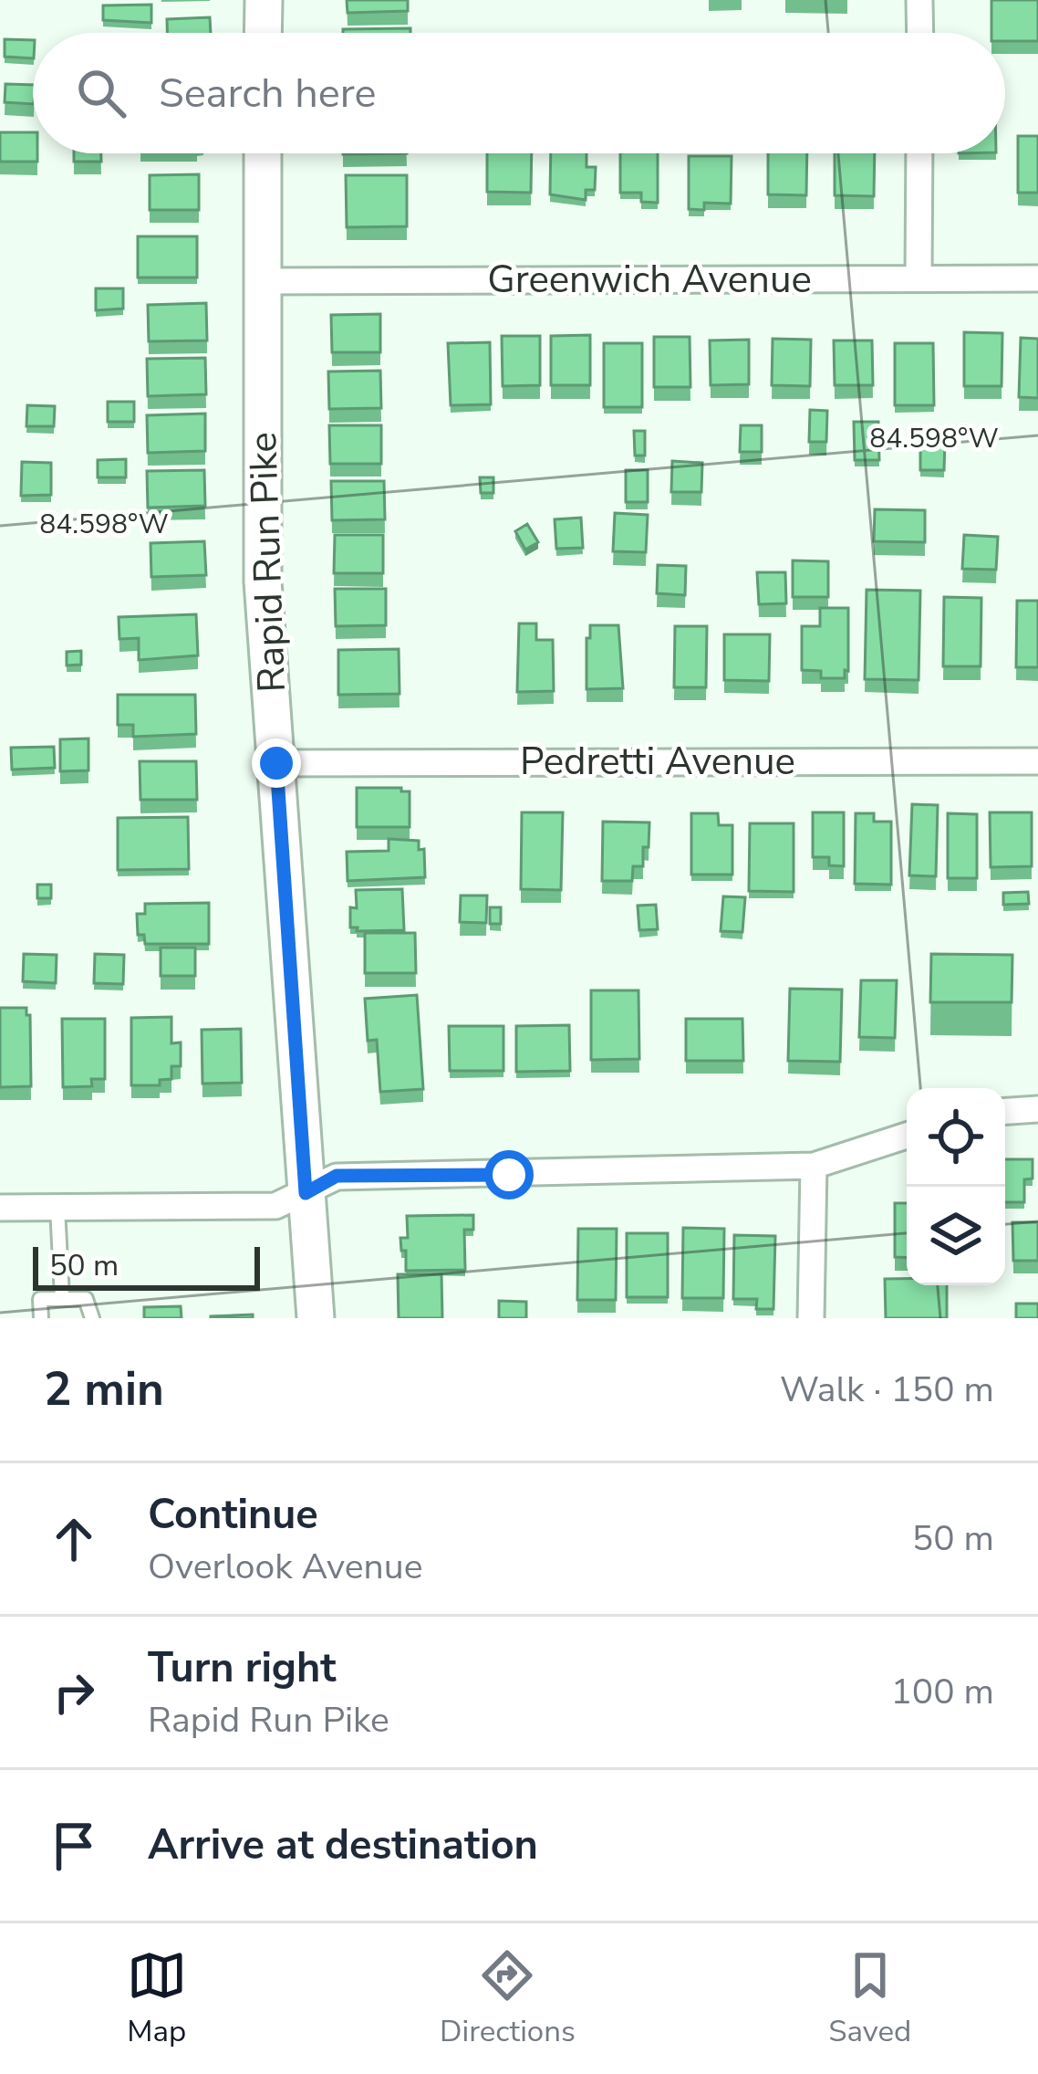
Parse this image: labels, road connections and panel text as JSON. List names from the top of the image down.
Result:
{
  "streets": {
    "street": ["Greenwich Avenue", "Rapid Run Pike", "Pedretti Avenue"]
  },
  "crossings": [
    ["Greenwich Avenue", "Rapid Run Pike"],
    ["Rapid Run Pike", "Pedretti Avenue"]
  ],
  "scale_bar": "50 m",
  "page": {
    "search": "Search here",
    "scale": "50 m",
    "heading": ["2 min", "Walk · 150 m"],
    "list": [
      ["Continue", "Overlook Avenue", "50 m"],
      ["Turn right", "Rapid Run Pike", "100 m"],
      "Arrive at destination"
    ],
    "nav": ["Map", "Directions", "Saved"]
  },
  "coordinates": ["84.598°W"]
}
